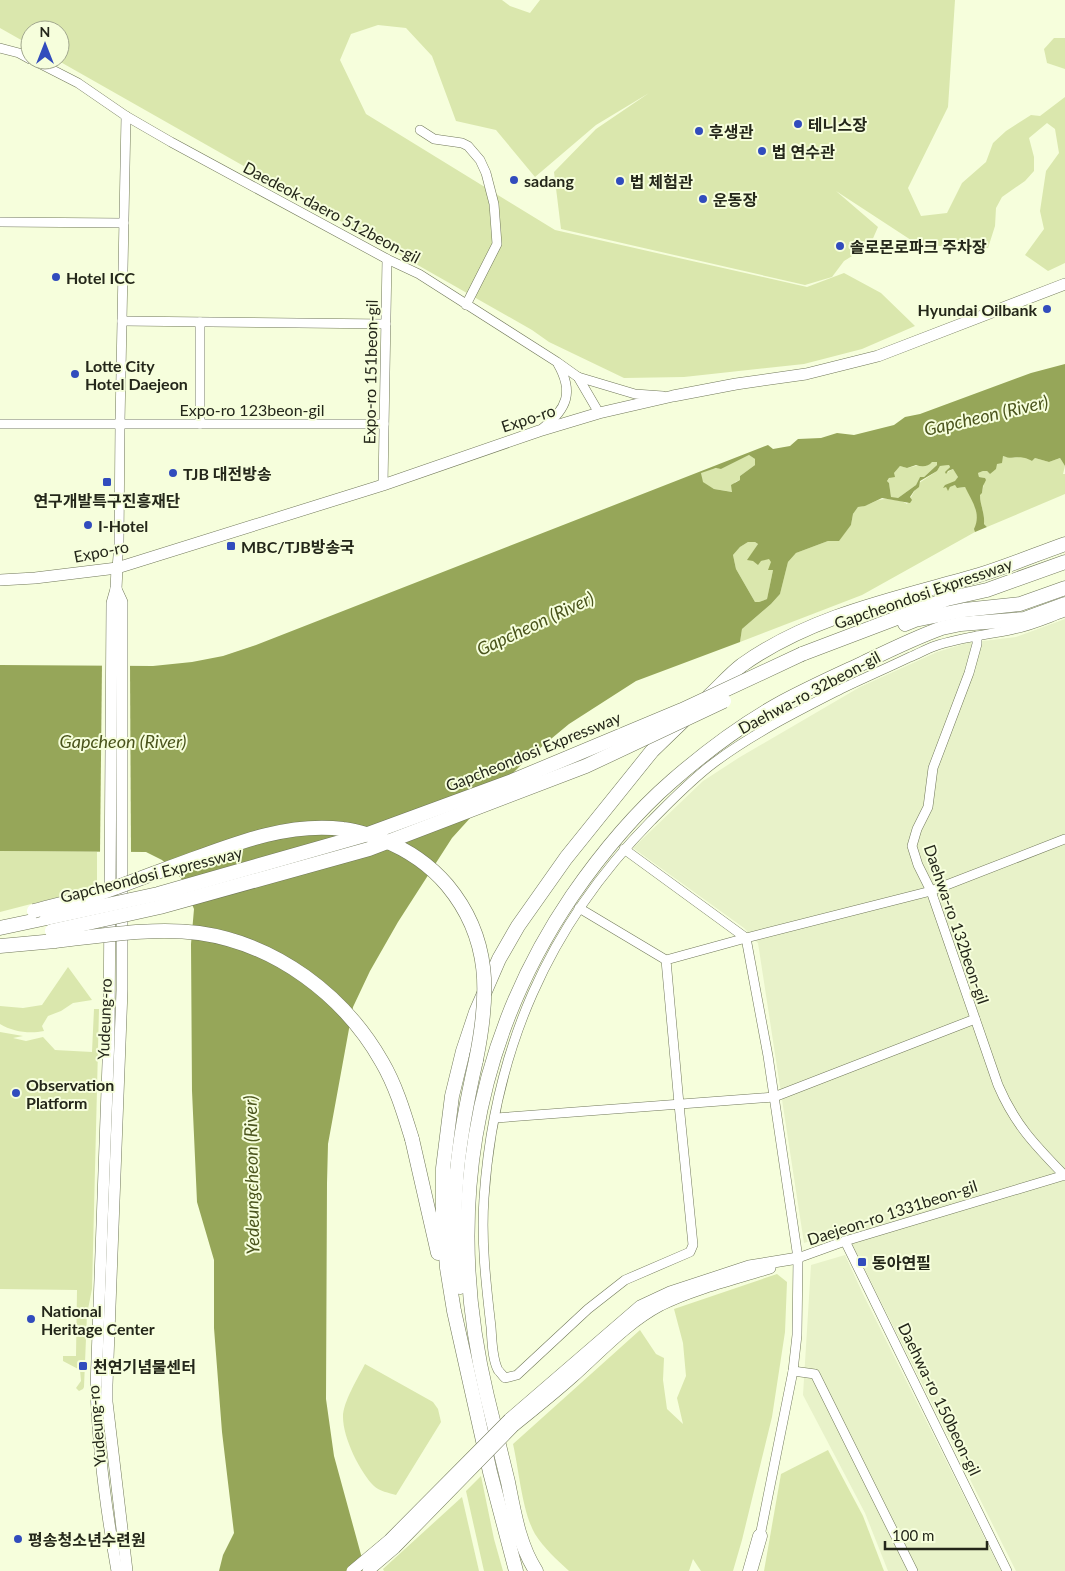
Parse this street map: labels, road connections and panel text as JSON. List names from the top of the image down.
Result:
{
  "streets": {
    "highway": ["Gapcheondosi Expressway"],
    "main road": ["Expo-ro", "Yudeung-ro"],
    "street": [
      "Daedeok-daero 512beon-gil",
      "Expo-ro 151beon-gil",
      "Expo-ro 123beon-gil",
      "Daehwa-ro 32beon-gil",
      "Daehwa-ro 132beon-gil",
      "Daejeon-ro 1331beon-gil",
      "Daehwa-ro 150beon-gil"
    ]
  },
  "crossings": [
    ["Daedeok-daero 512beon-gil", "Expo-ro 151beon-gil"],
    ["Daedeok-daero 512beon-gil", "Expo-ro"],
    ["Expo-ro 151beon-gil", "Expo-ro 123beon-gil"],
    ["Expo-ro 151beon-gil", "Expo-ro"],
    ["Expo-ro", "Yudeung-ro"],
    ["Daehwa-ro 32beon-gil", "Daehwa-ro 132beon-gil"],
    ["Daehwa-ro 132beon-gil", "Daejeon-ro 1331beon-gil"],
    ["Daejeon-ro 1331beon-gil", "Daehwa-ro 150beon-gil"]
  ],
  "water": ["Gapcheon (River)", "Yedeungcheon (River)"],
  "places": {
    "other": [
      "테니스장",
      "후생관",
      "법 연수관",
      "sadang",
      "법 체험관",
      "운동장",
      "솔로몬로파크 주차장",
      "Hotel ICC",
      "Hyundai Oilbank",
      "Lotte City Hotel Daejeon",
      "TJB 대전방송",
      "I-Hotel",
      "Observation Platform",
      "National Heritage Center",
      "평송청소년수련원"
    ],
    "transit": [
      "연구개발특구진흥재단",
      "MBC/TJB방송국",
      "동아연필",
      "천연기념물센터"
    ]
  },
  "scale_bar": "100 m",
  "north": "top"
}
